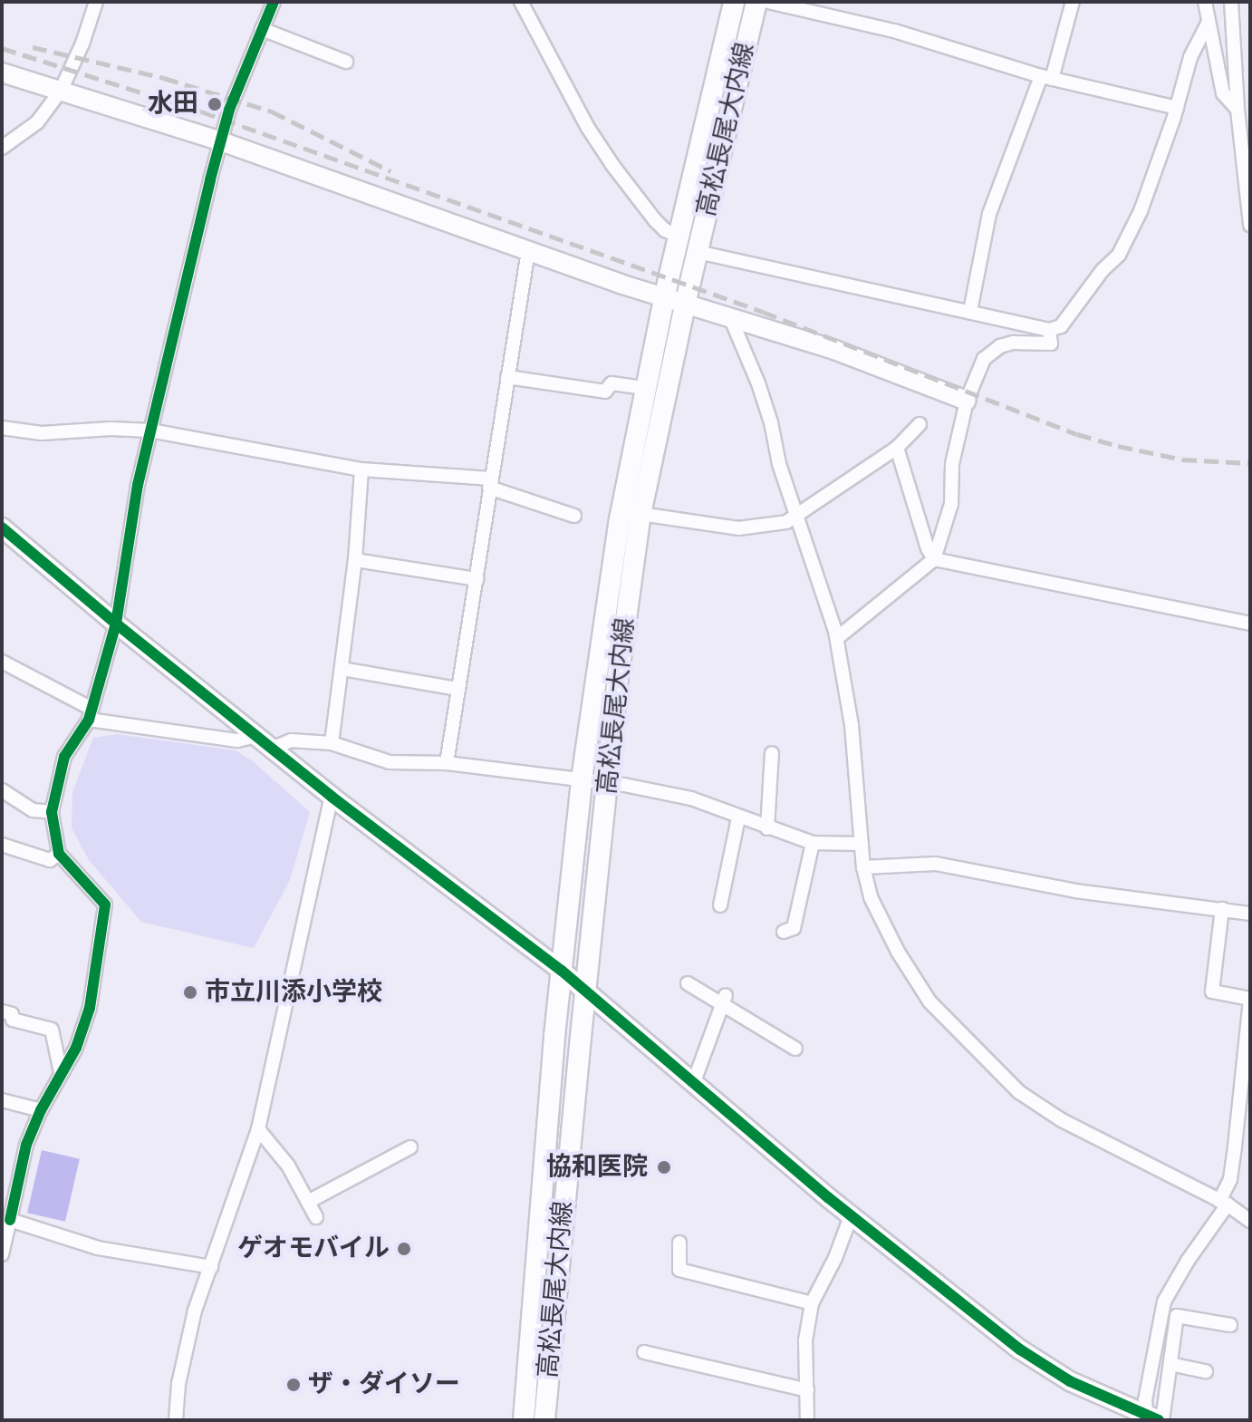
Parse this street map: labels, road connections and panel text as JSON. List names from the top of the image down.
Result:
{
  "streets": {
    "main road": ["高松長尾大内線"]
  },
  "places": [
    "水田",
    "市立川添小学校",
    "協和医院",
    "ゲオモバイル",
    "ザ・ダイソー"
  ]
}
